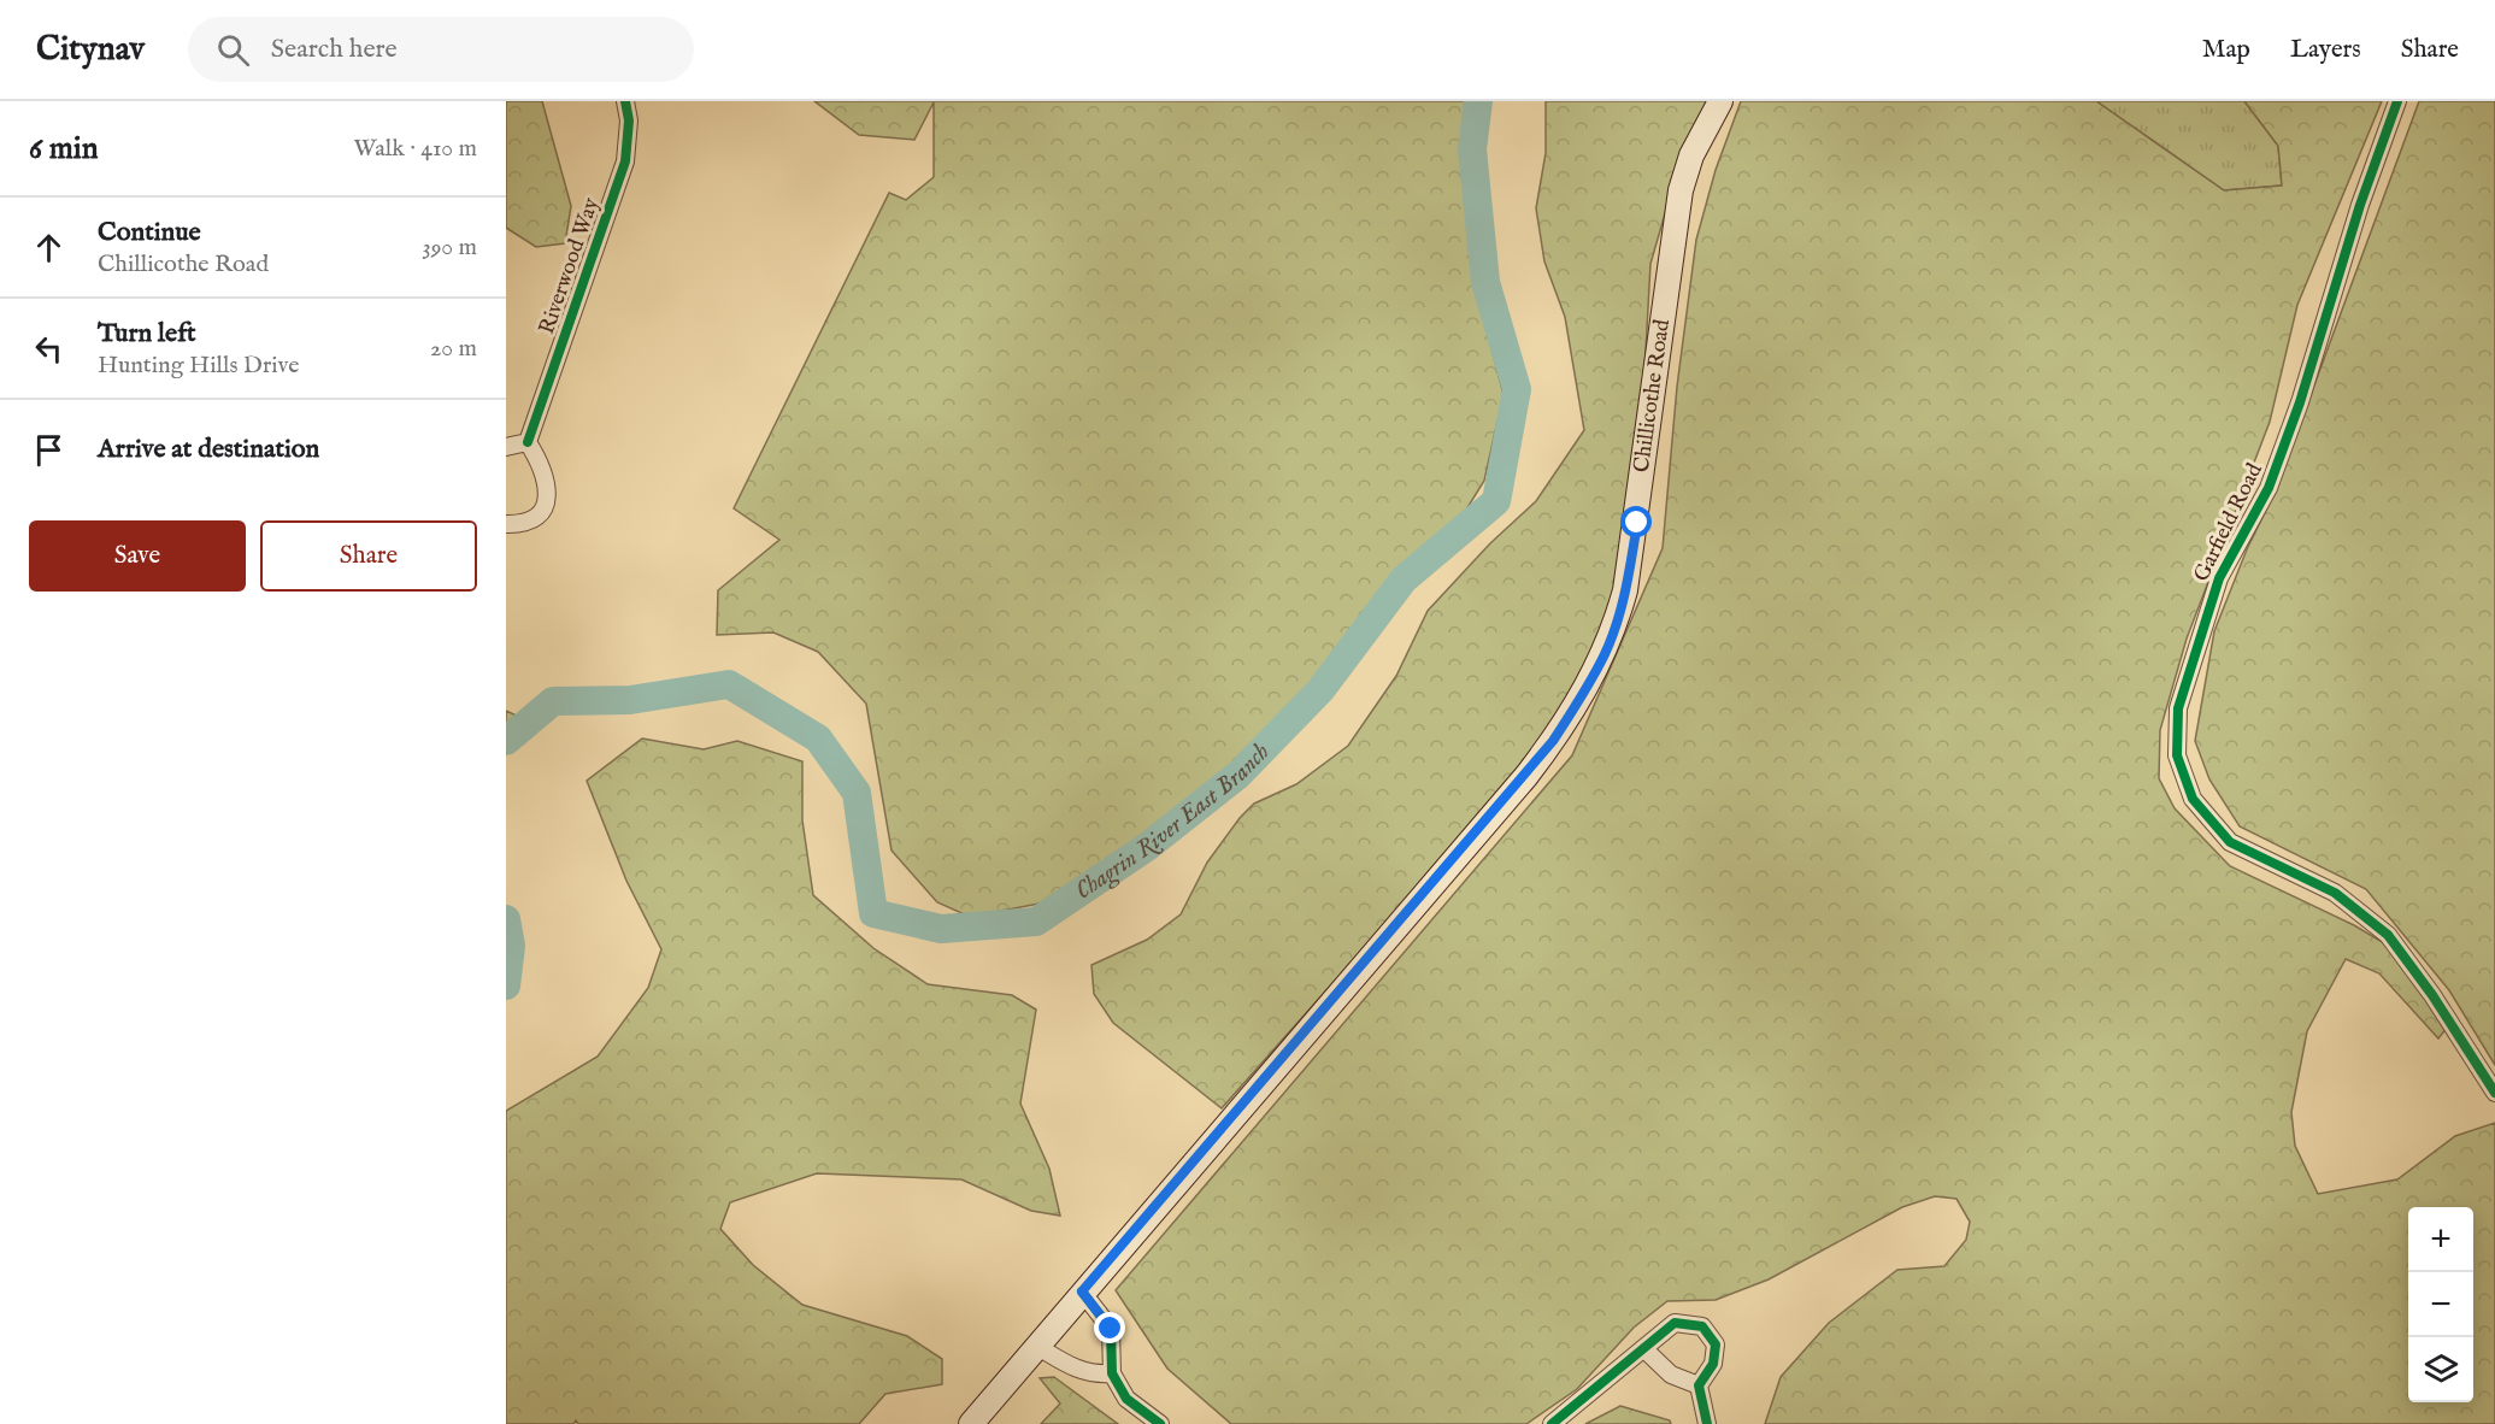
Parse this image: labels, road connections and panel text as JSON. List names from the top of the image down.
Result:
{
  "streets": {
    "main road": ["Chillicothe Road"],
    "street": ["Riverwood Way", "Garfield Road"]
  },
  "water": ["Chagrin River East Branch"],
  "page": {
    "header": "Citynav",
    "search": "Search here",
    "nav": ["Map", "Layers", "Share"],
    "heading": ["6 min", "Walk · 410 m"],
    "list": [
      ["Continue", "Chillicothe Road", "390 m"],
      ["Turn left", "Hunting Hills Drive", "20 m"],
      "Arrive at destination"
    ],
    "buttons": ["Save", "Share"],
    "map_buttons": ["+", "−"]
  }
}
